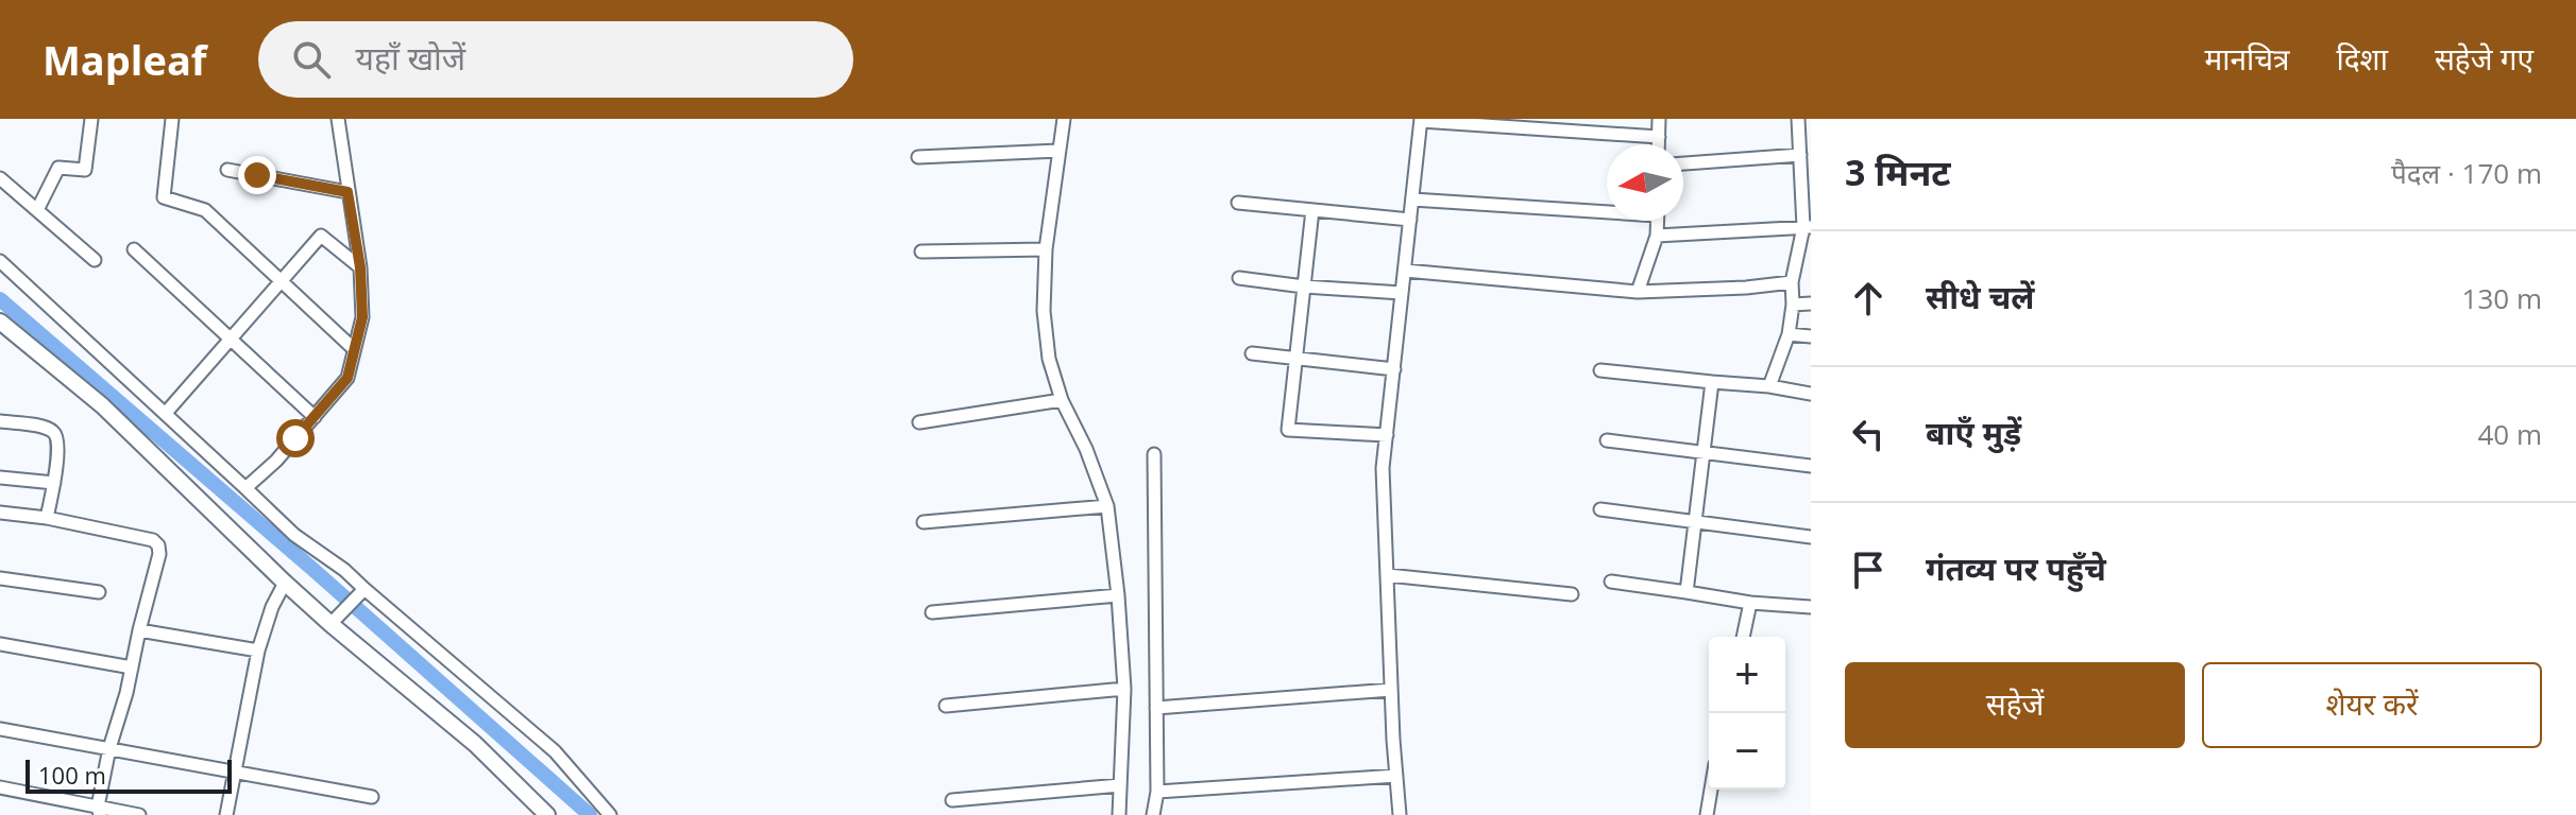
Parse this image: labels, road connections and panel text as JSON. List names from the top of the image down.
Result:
{
  "scale_bar": "100 m",
  "north": "left",
  "page": {
    "header": "Mapleaf",
    "search": "यहाँ खोजें",
    "nav": ["मानचित्र", "दिशा", "सहेजे गए"],
    "heading": ["3 मिनट", "पैदल · 170 m"],
    "list": [
      ["सीधे चलें", "130 m"],
      ["बाएँ मुड़ें", "40 m"],
      "गंतव्य पर पहुँचे"
    ],
    "map_buttons": ["+", "−"],
    "buttons": ["सहेजें", "शेयर करें"],
    "scale": "100 m"
  }
}
